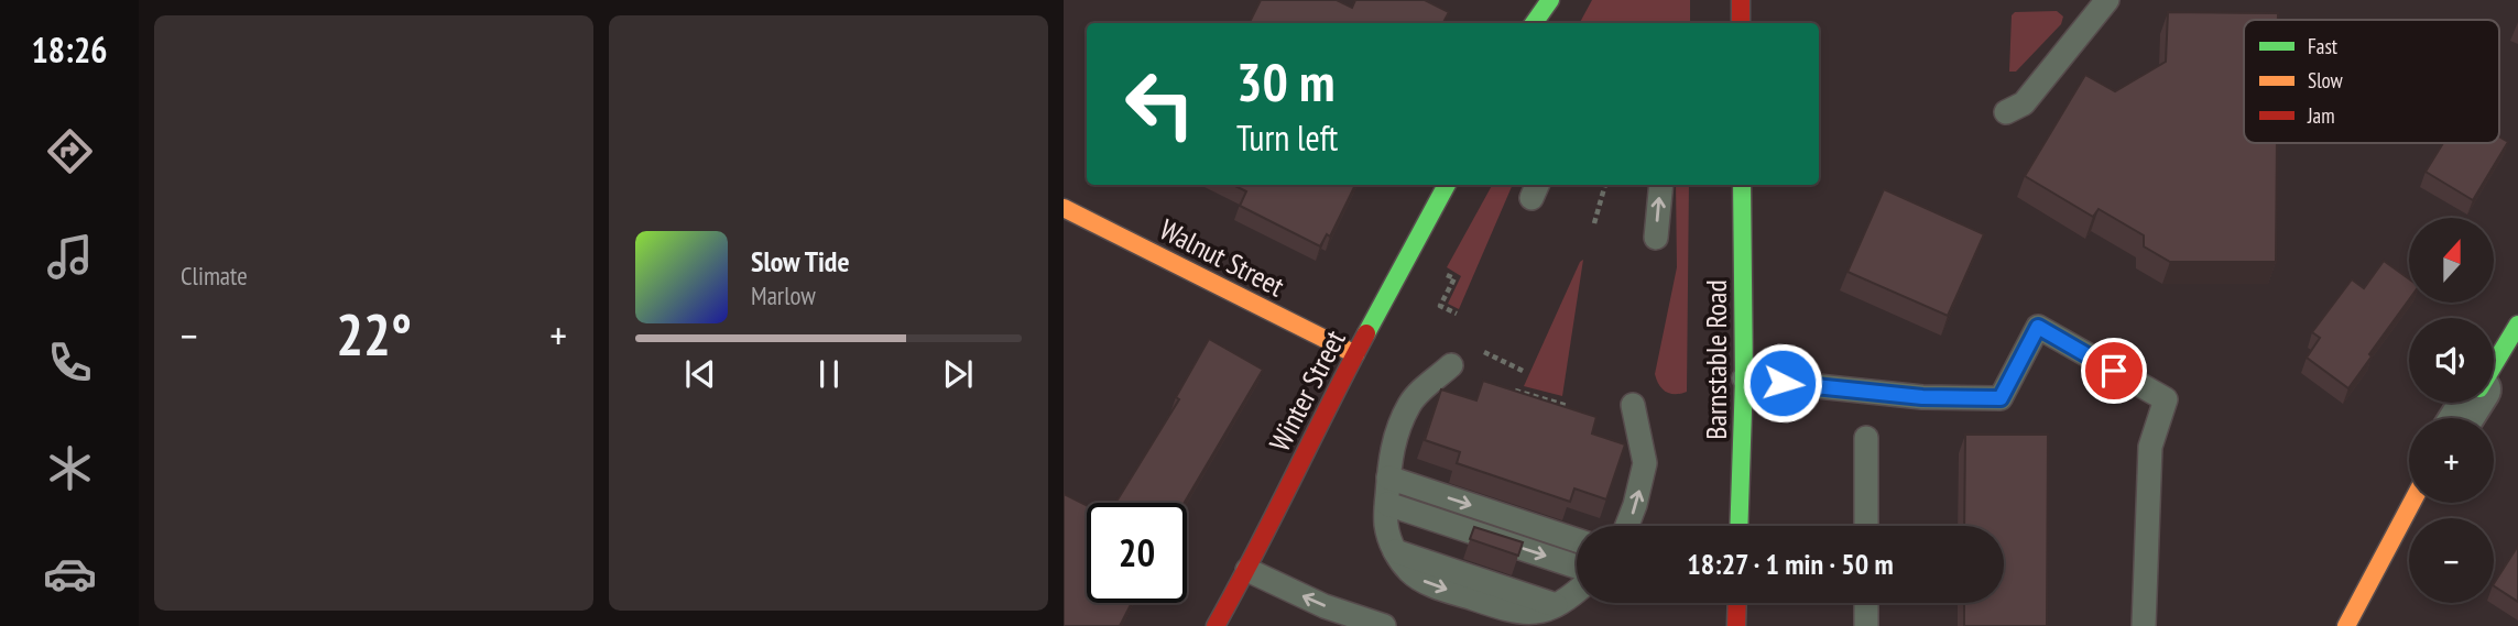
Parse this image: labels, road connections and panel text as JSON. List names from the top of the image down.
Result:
{
  "streets": {
    "street": ["Walnut Street", "Barnstable Road", "Winter Street"]
  },
  "crossings": [
    ["Walnut Street", "Winter Street"]
  ],
  "legend": ["Fast", "Slow", "Jam"],
  "north": "top",
  "page": {
    "tabs": "18:26",
    "tile": "Climate",
    "turn": ["30 m", "Turn left"],
    "map_buttons": ["+", "−"],
    "song": ["Slow Tide", "Marlow"],
    "heat": ["−", "22°", "+"],
    "limit": "20",
    "trip": "18:27 · 1 min · 50 m"
  }
}
